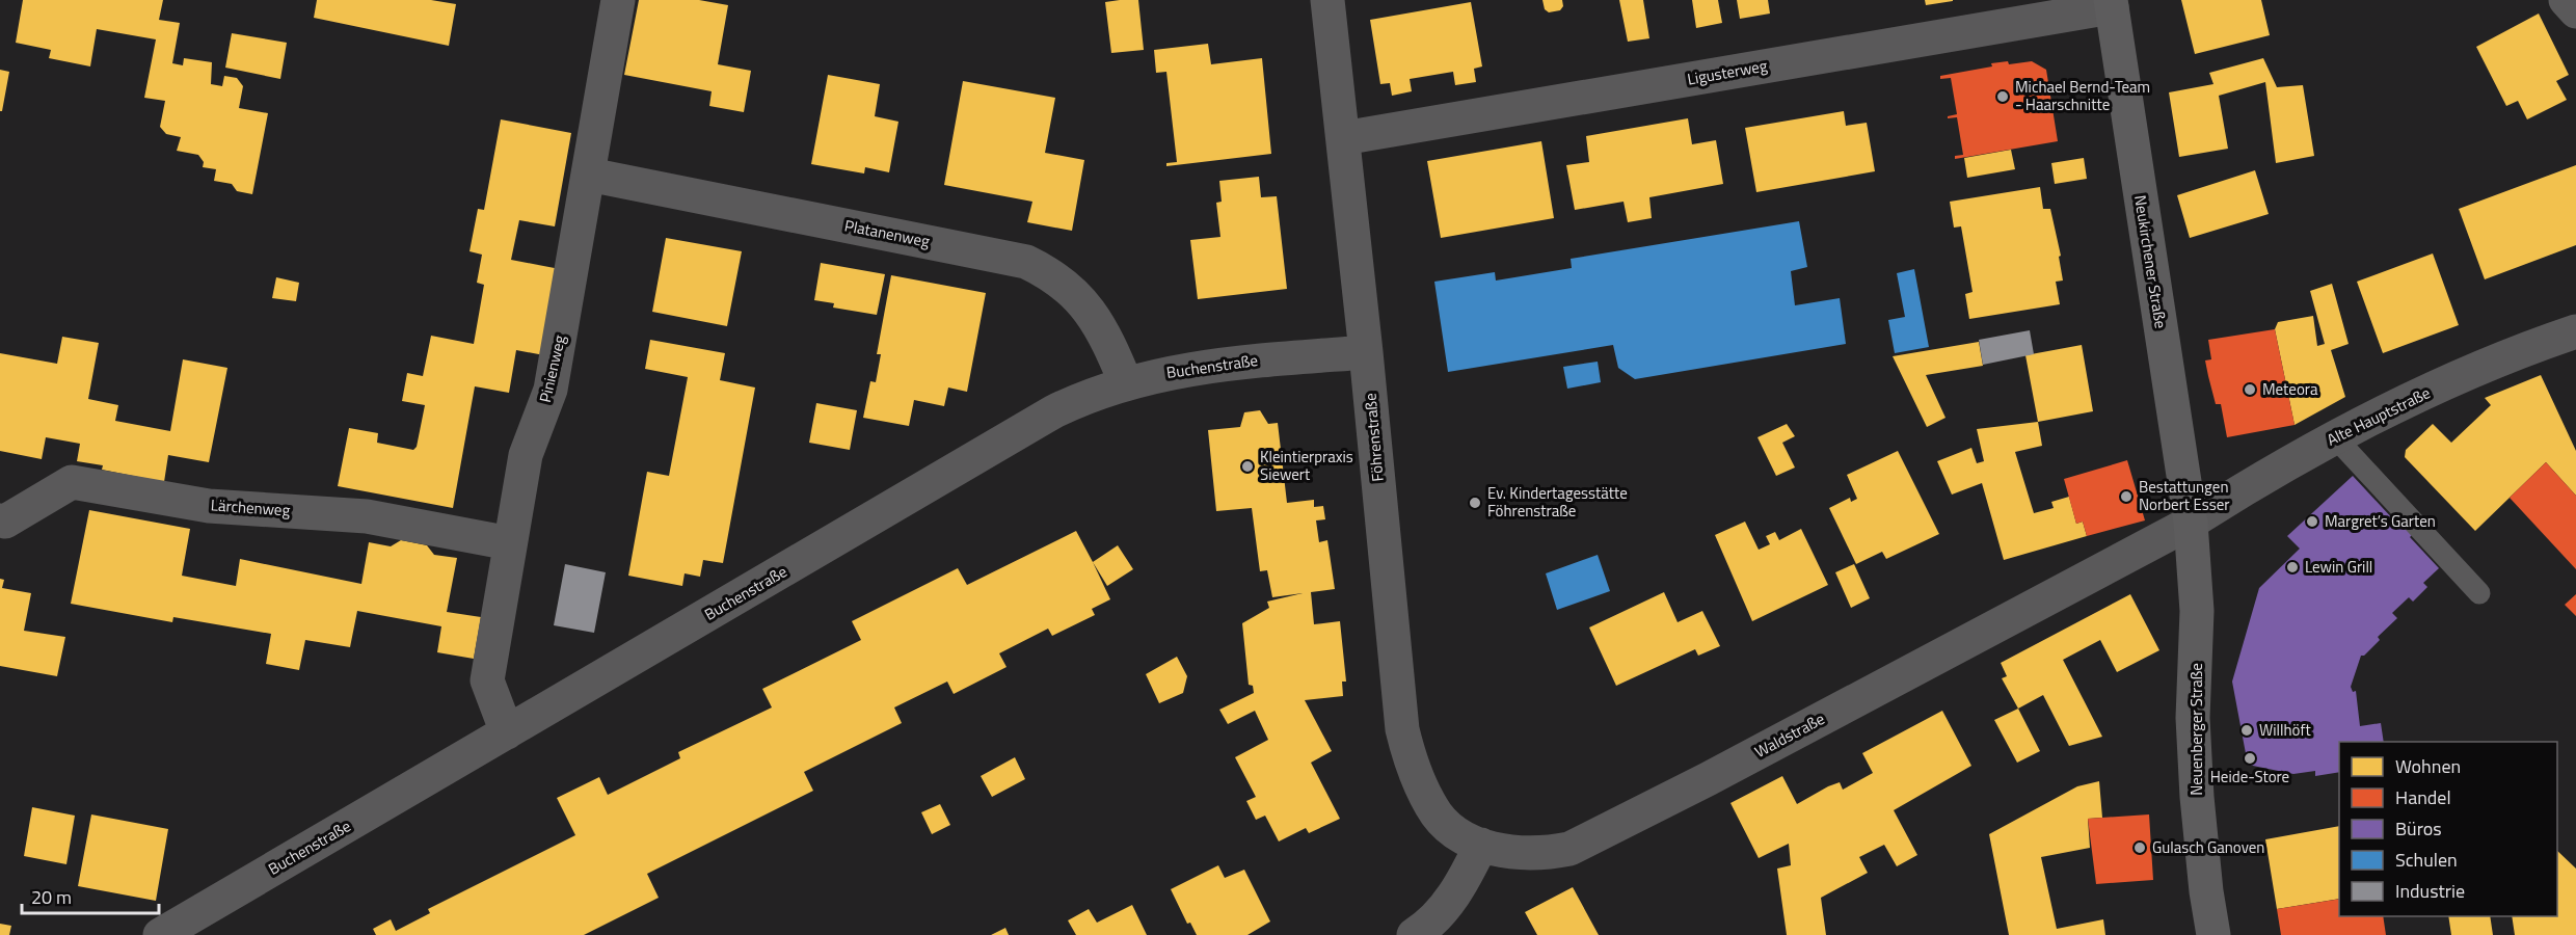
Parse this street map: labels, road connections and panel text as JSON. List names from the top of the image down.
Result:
{
  "streets": {
    "street": [
      "Ligusterweg",
      "Platanenweg",
      "Neukirchener Straße",
      "Buchenstraße",
      "Pinienweg",
      "Alte Hauptstraße",
      "Föhrenstraße",
      "Lärchenweg",
      "Neuenberger Straße",
      "Waldstraße"
    ]
  },
  "crossings": [
    ["Ligusterweg", "Neukirchener Straße"],
    ["Ligusterweg", "Föhrenstraße"],
    ["Platanenweg", "Buchenstraße"],
    ["Platanenweg", "Pinienweg"],
    ["Neukirchener Straße", "Alte Hauptstraße"],
    ["Neukirchener Straße", "Neuenberger Straße"],
    ["Neukirchener Straße", "Waldstraße"],
    ["Buchenstraße", "Pinienweg"],
    ["Buchenstraße", "Föhrenstraße"],
    ["Pinienweg", "Lärchenweg"],
    ["Alte Hauptstraße", "Neuenberger Straße"],
    ["Alte Hauptstraße", "Waldstraße"],
    ["Föhrenstraße", "Waldstraße"],
    ["Neuenberger Straße", "Waldstraße"]
  ],
  "places": [
    "Michael Bernd-Team - Haarschnitte",
    "Meteora",
    "Kleintierpraxis Siewert",
    "Bestattungen Norbert Esser",
    "Ev. Kindertagesstätte Föhrenstraße",
    "Margret’s Garten",
    "Lewin Grill",
    "Willhöft",
    "Heide-Store",
    "Gulasch Ganoven"
  ],
  "legend": [
    "Wohnen",
    "Handel",
    "Büros",
    "Schulen",
    "Industrie"
  ],
  "scale_bar": "20 m"
}
